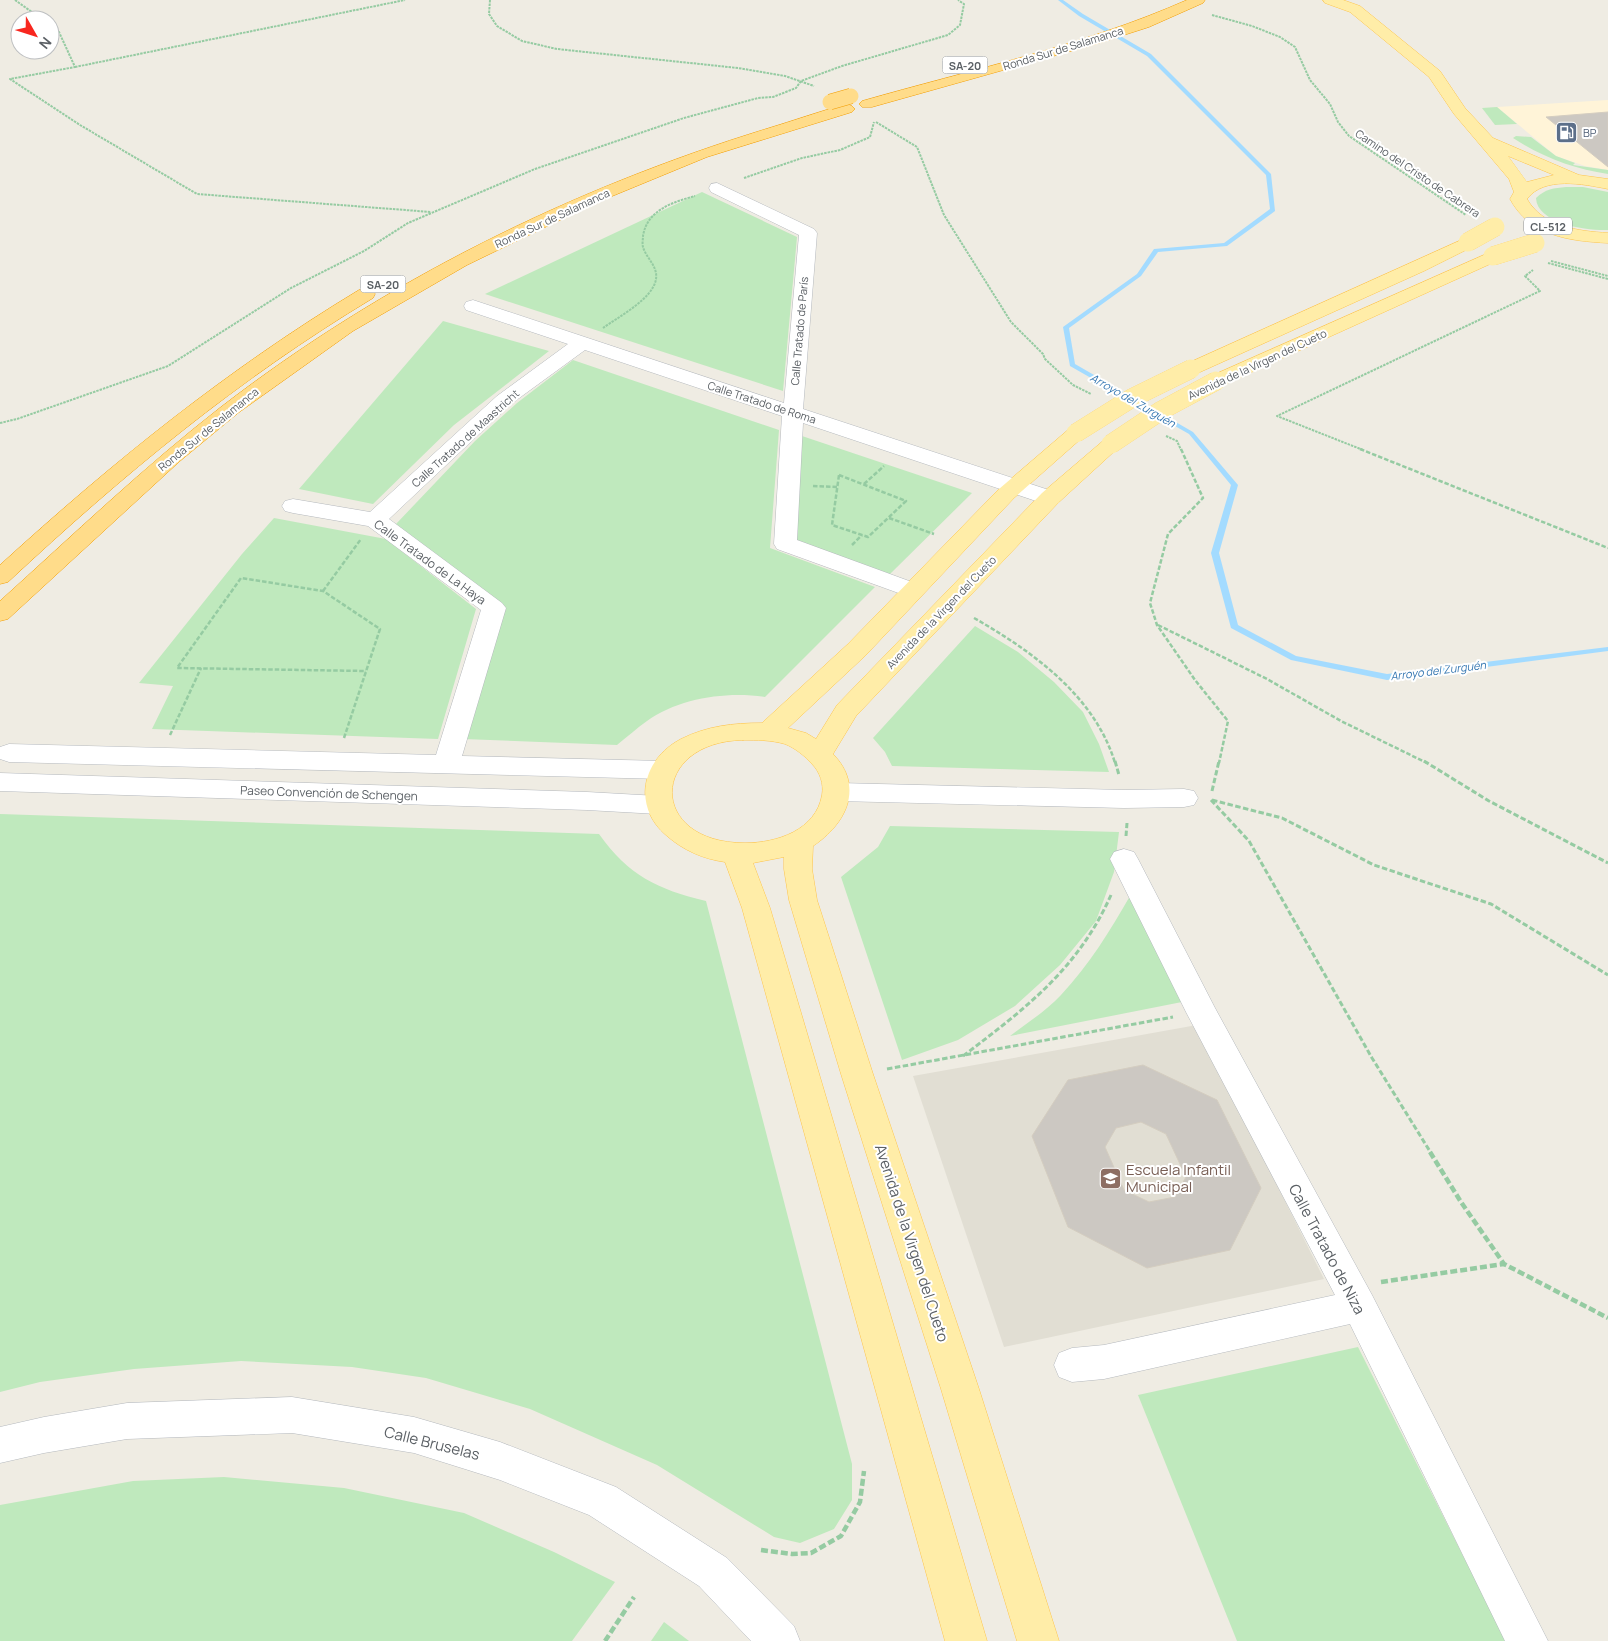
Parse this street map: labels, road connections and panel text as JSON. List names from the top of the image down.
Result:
{
  "streets": {
    "highway": ["Ronda Sur de Salamanca", "SA-20"],
    "main road": ["CL-512", "Avenida de la Virgen del Cueto"],
    "street": [
      "Calle Tratado de París",
      "Calle Tratado de Roma",
      "Calle Tratado de Maastricht",
      "Calle Tratado de La Haya",
      "Paseo Convención de Schengen",
      "Calle Tratado de Niza",
      "Calle Bruselas"
    ],
    "path": ["Camino del Cristo de Cabrera"]
  },
  "crossings": [
    ["Ronda Sur de Salamanca", "Camino del Cristo de Cabrera"],
    ["CL-512", "Avenida de la Virgen del Cueto"],
    ["Calle Tratado de París", "Avenida de la Virgen del Cueto"],
    ["Calle Tratado de París", "Calle Tratado de Roma"],
    ["Avenida de la Virgen del Cueto", "Calle Tratado de Roma"],
    ["Avenida de la Virgen del Cueto", "Paseo Convención de Schengen"],
    ["Calle Tratado de Roma", "Calle Tratado de Maastricht"],
    ["Calle Tratado de Maastricht", "Calle Tratado de La Haya"]
  ],
  "water": ["Arroyo del Zurguén"],
  "places": {
    "fuel station": ["BP"],
    "school or university": ["Escuela Infantil Municipal"]
  },
  "north": "bottom right"
}
